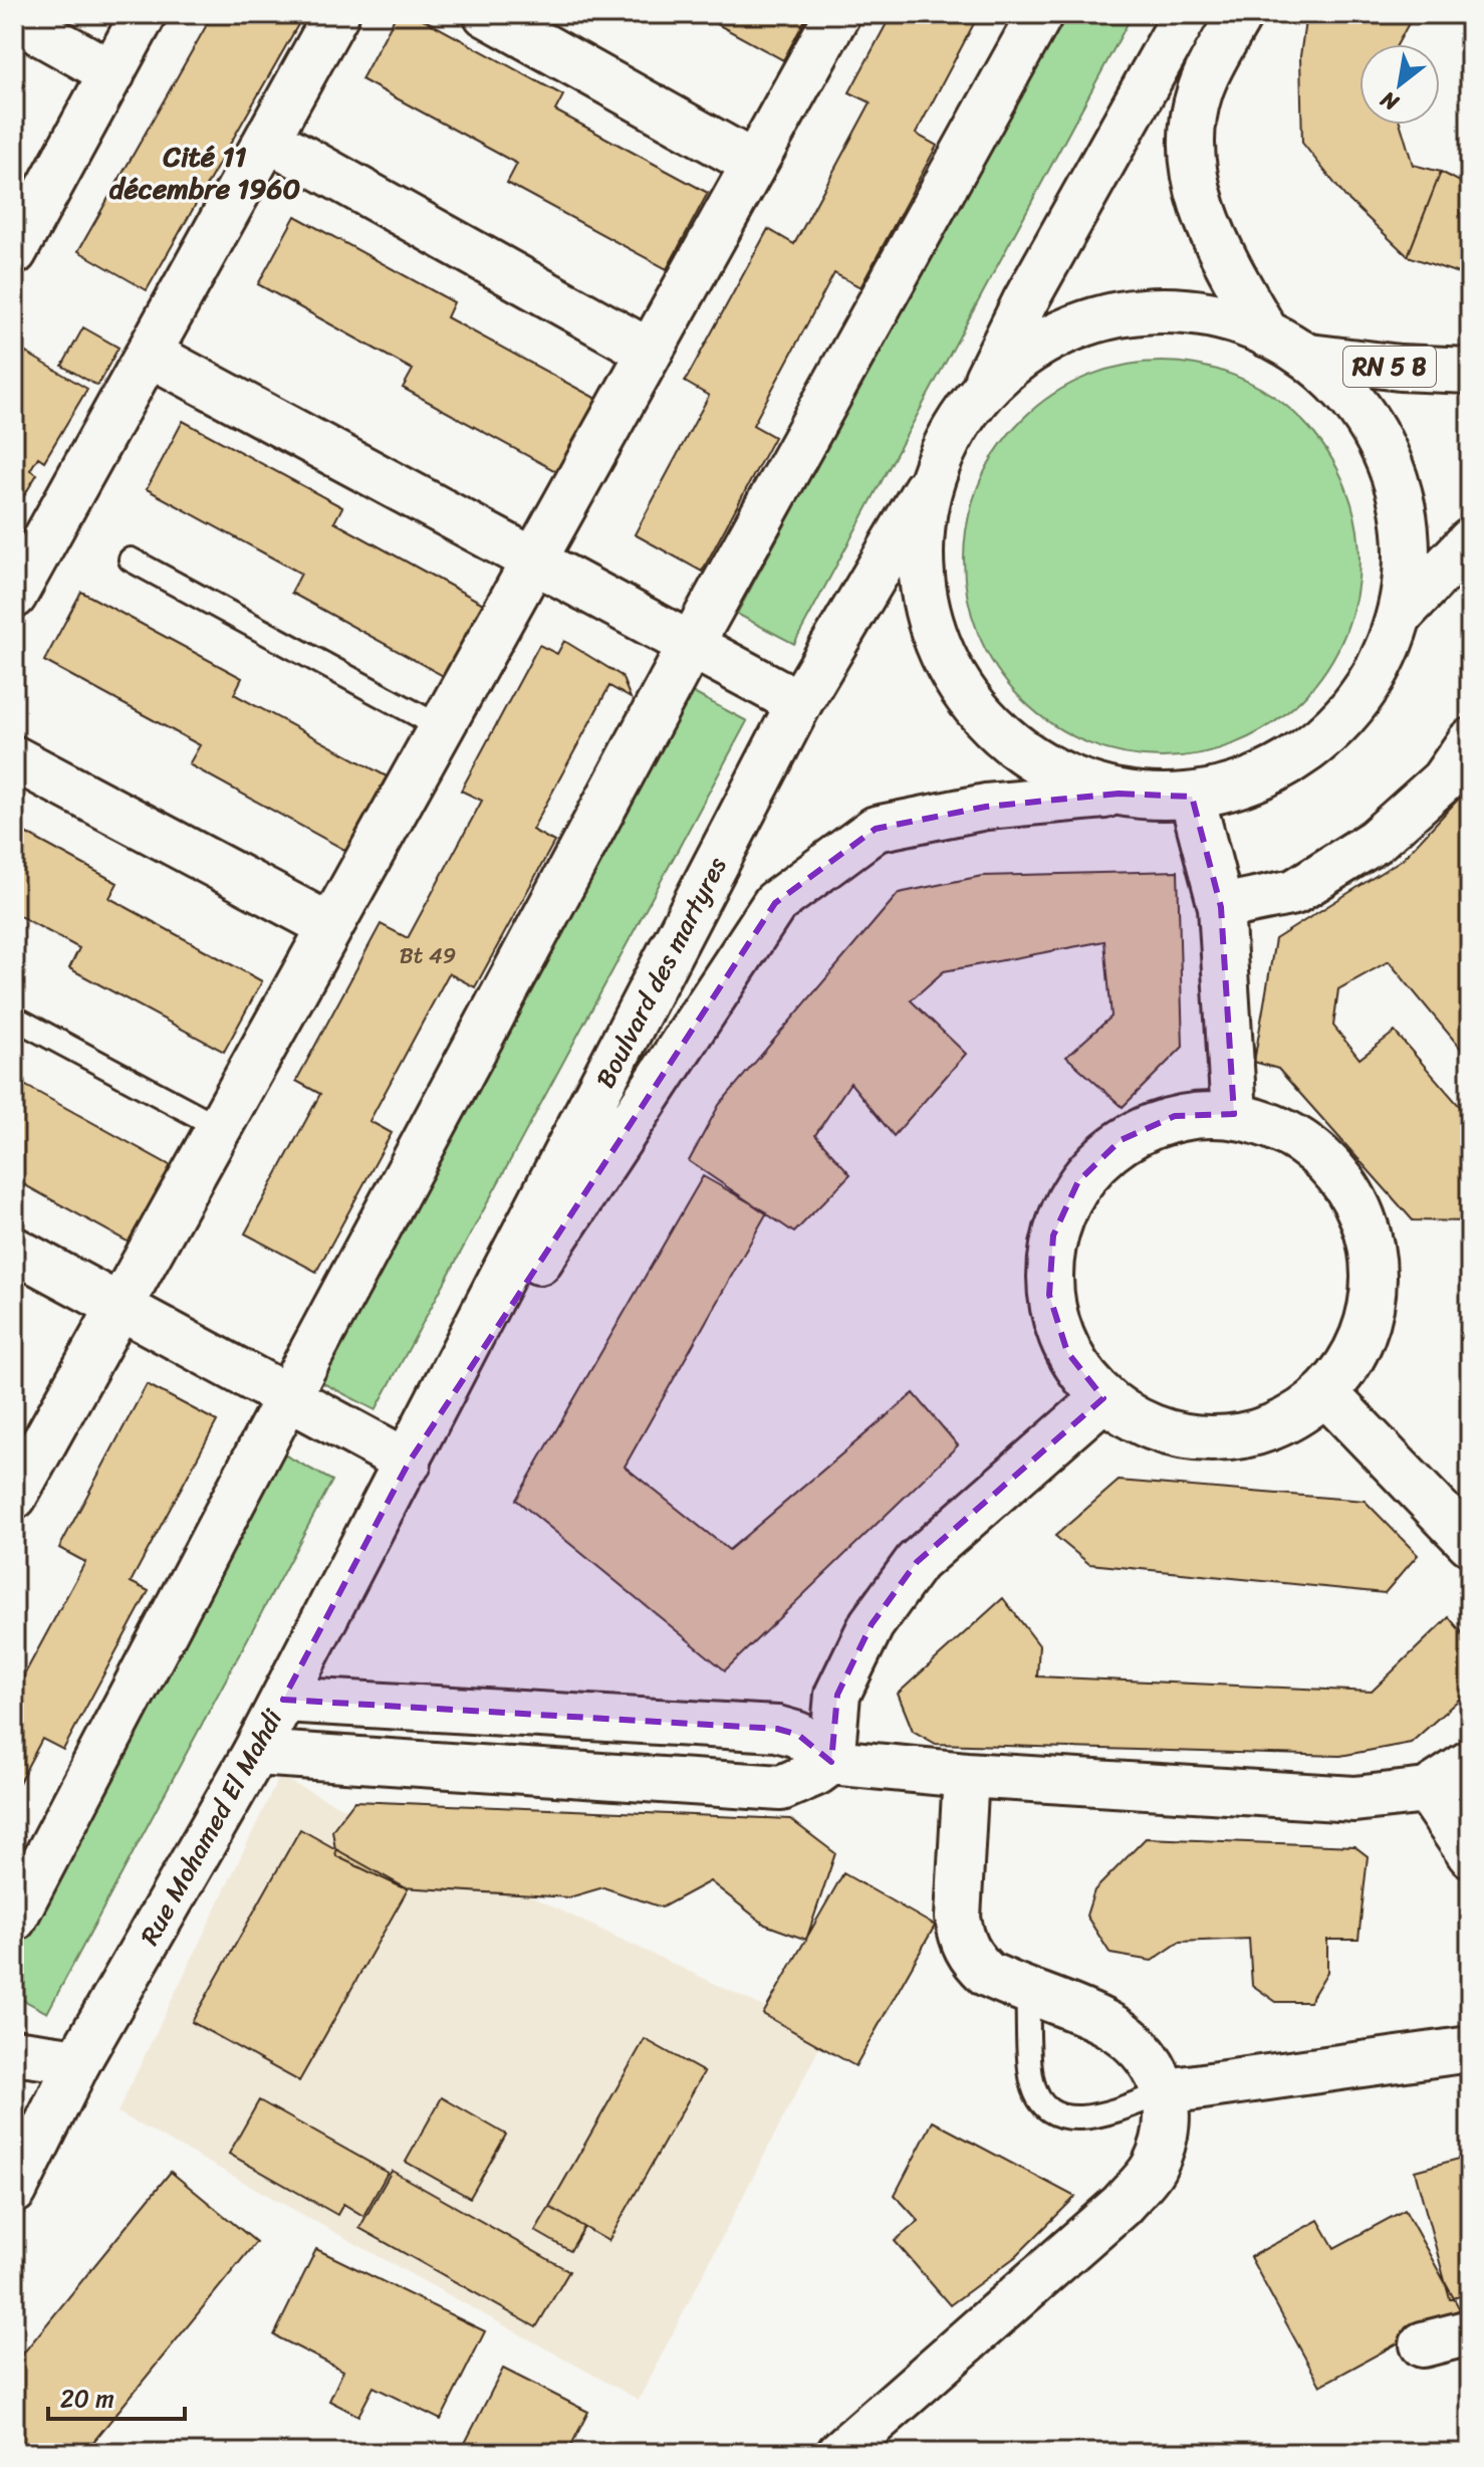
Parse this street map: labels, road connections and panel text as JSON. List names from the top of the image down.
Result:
{
  "streets": {
    "main road": ["RN 5 B", "Boulvard des martyres", "Rue Mohamed El Mahdi"]
  },
  "crossings": [
    ["Boulvard des martyres", "Rue Mohamed El Mahdi"]
  ],
  "districts": ["Cité 11 décembre 1960"],
  "house_numbers": ["Bt 49"],
  "scale_bar": "20 m",
  "north": "bottom left"
}
